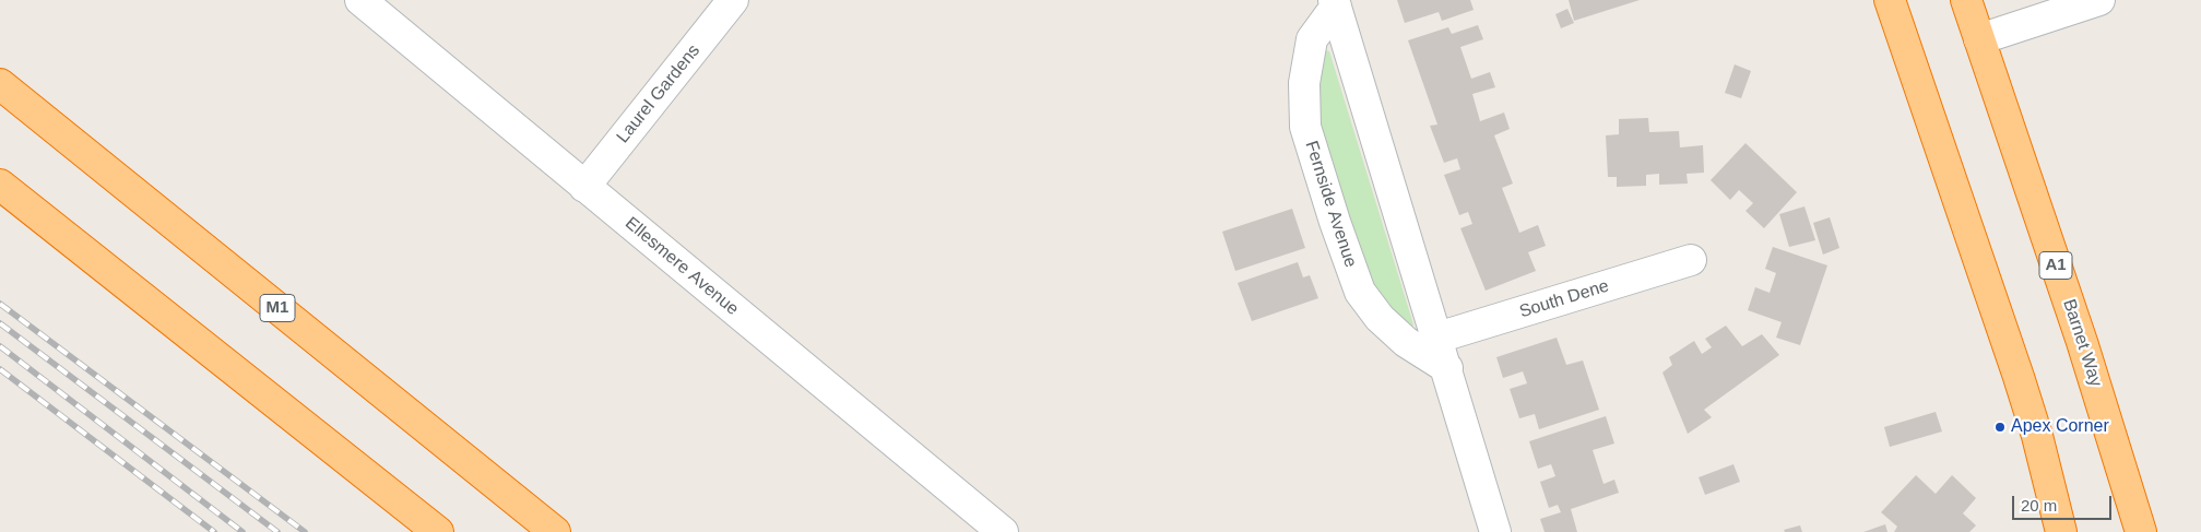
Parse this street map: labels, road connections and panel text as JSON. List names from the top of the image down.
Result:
{
  "streets": {
    "highway": ["A1", "M1", "Barnet Way"],
    "street": [
      "Laurel Gardens",
      "Fernside Avenue",
      "Ellesmere Avenue",
      "South Dene"
    ]
  },
  "crossings": [
    ["Laurel Gardens", "Ellesmere Avenue"],
    ["Fernside Avenue", "South Dene"]
  ],
  "places": ["Apex Corner"],
  "scale_bar": "20 m"
}
